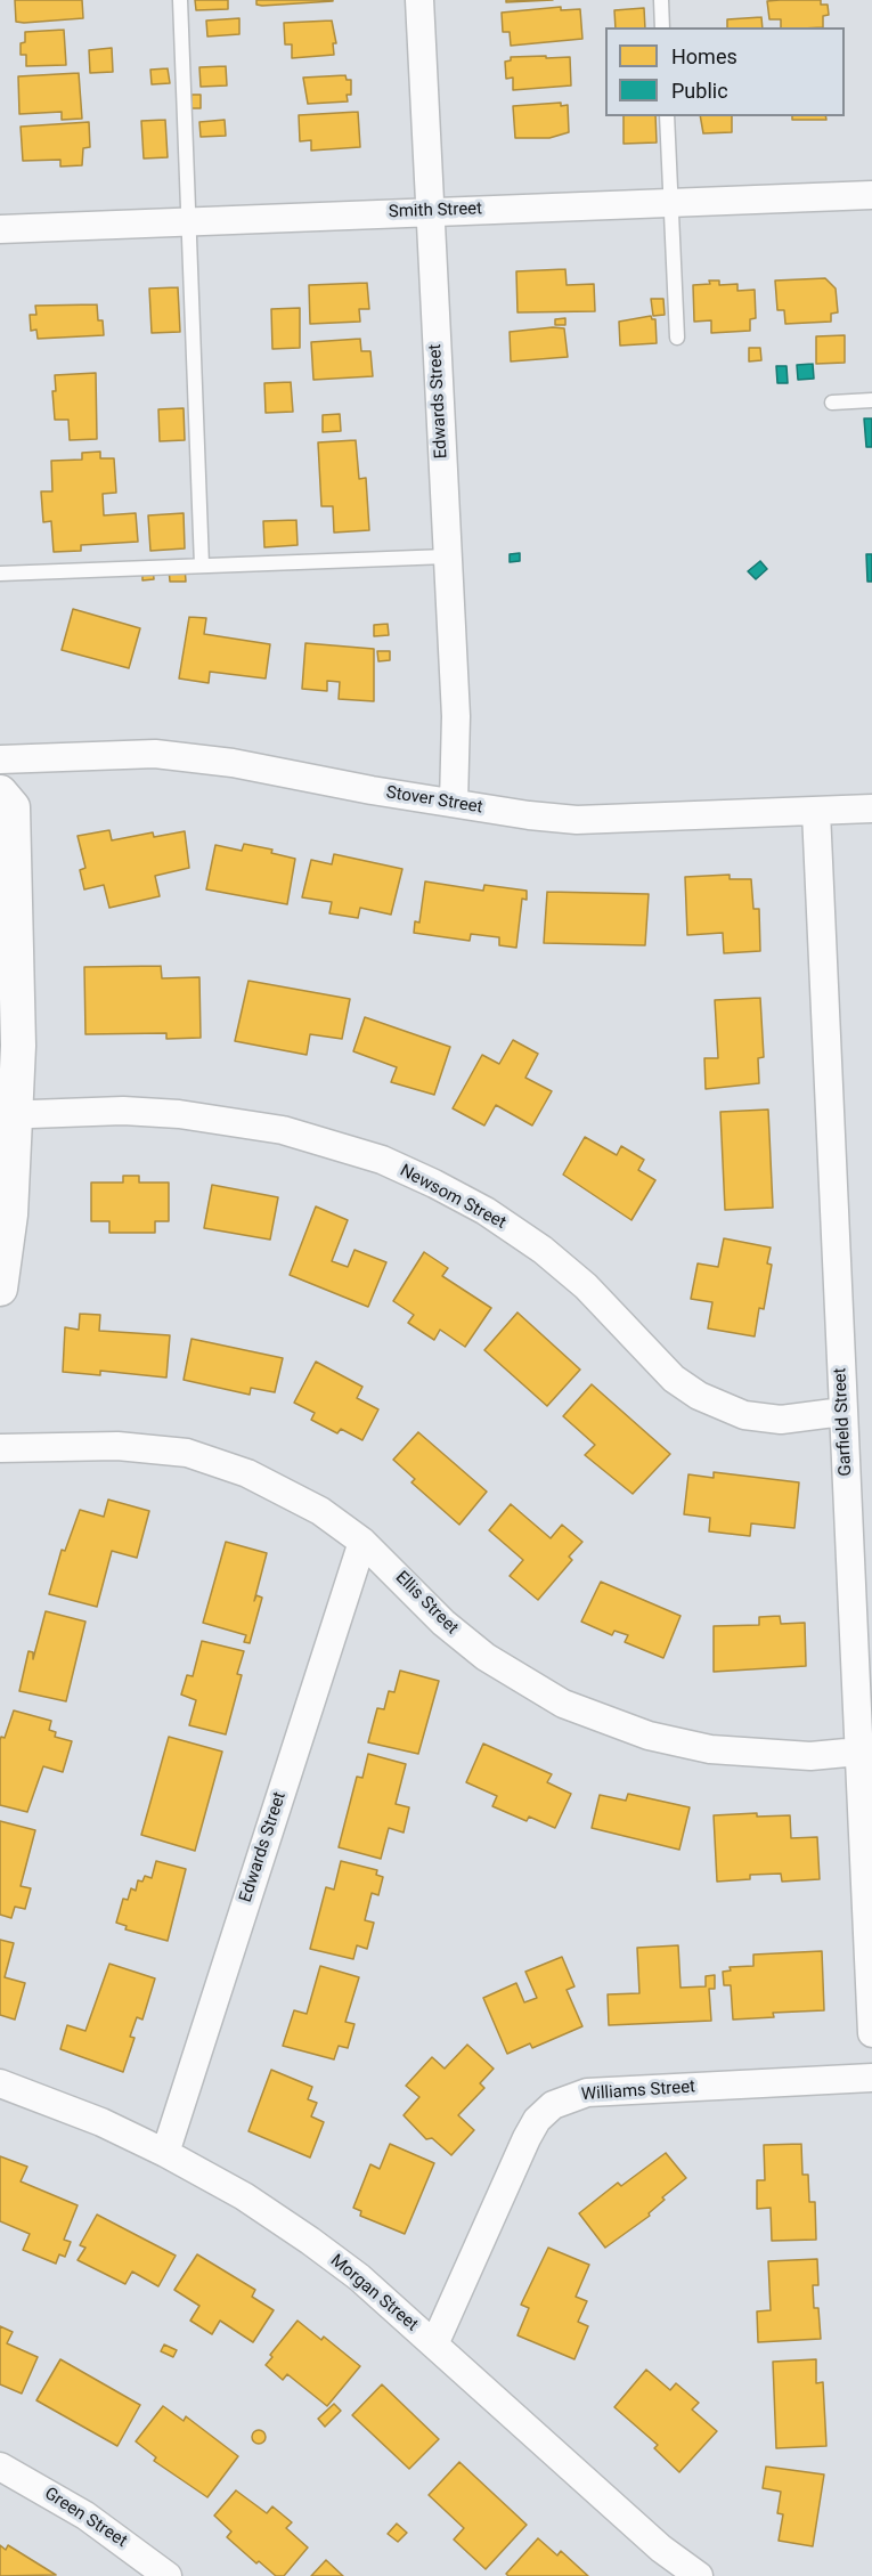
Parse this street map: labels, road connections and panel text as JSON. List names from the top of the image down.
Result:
{
  "streets": {
    "street": [
      "Smith Street",
      "Edwards Street",
      "Stover Street",
      "Newsom Street",
      "Garfield Street",
      "Ellis Street",
      "Williams Street",
      "Morgan Street",
      "Green Street"
    ]
  },
  "crossings": [
    ["Smith Street", "Edwards Street"],
    ["Edwards Street", "Stover Street"],
    ["Edwards Street", "Ellis Street"],
    ["Edwards Street", "Morgan Street"],
    ["Stover Street", "Garfield Street"],
    ["Newsom Street", "Garfield Street"],
    ["Garfield Street", "Ellis Street"],
    ["Williams Street", "Morgan Street"]
  ],
  "legend": ["Homes", "Public"]
}
